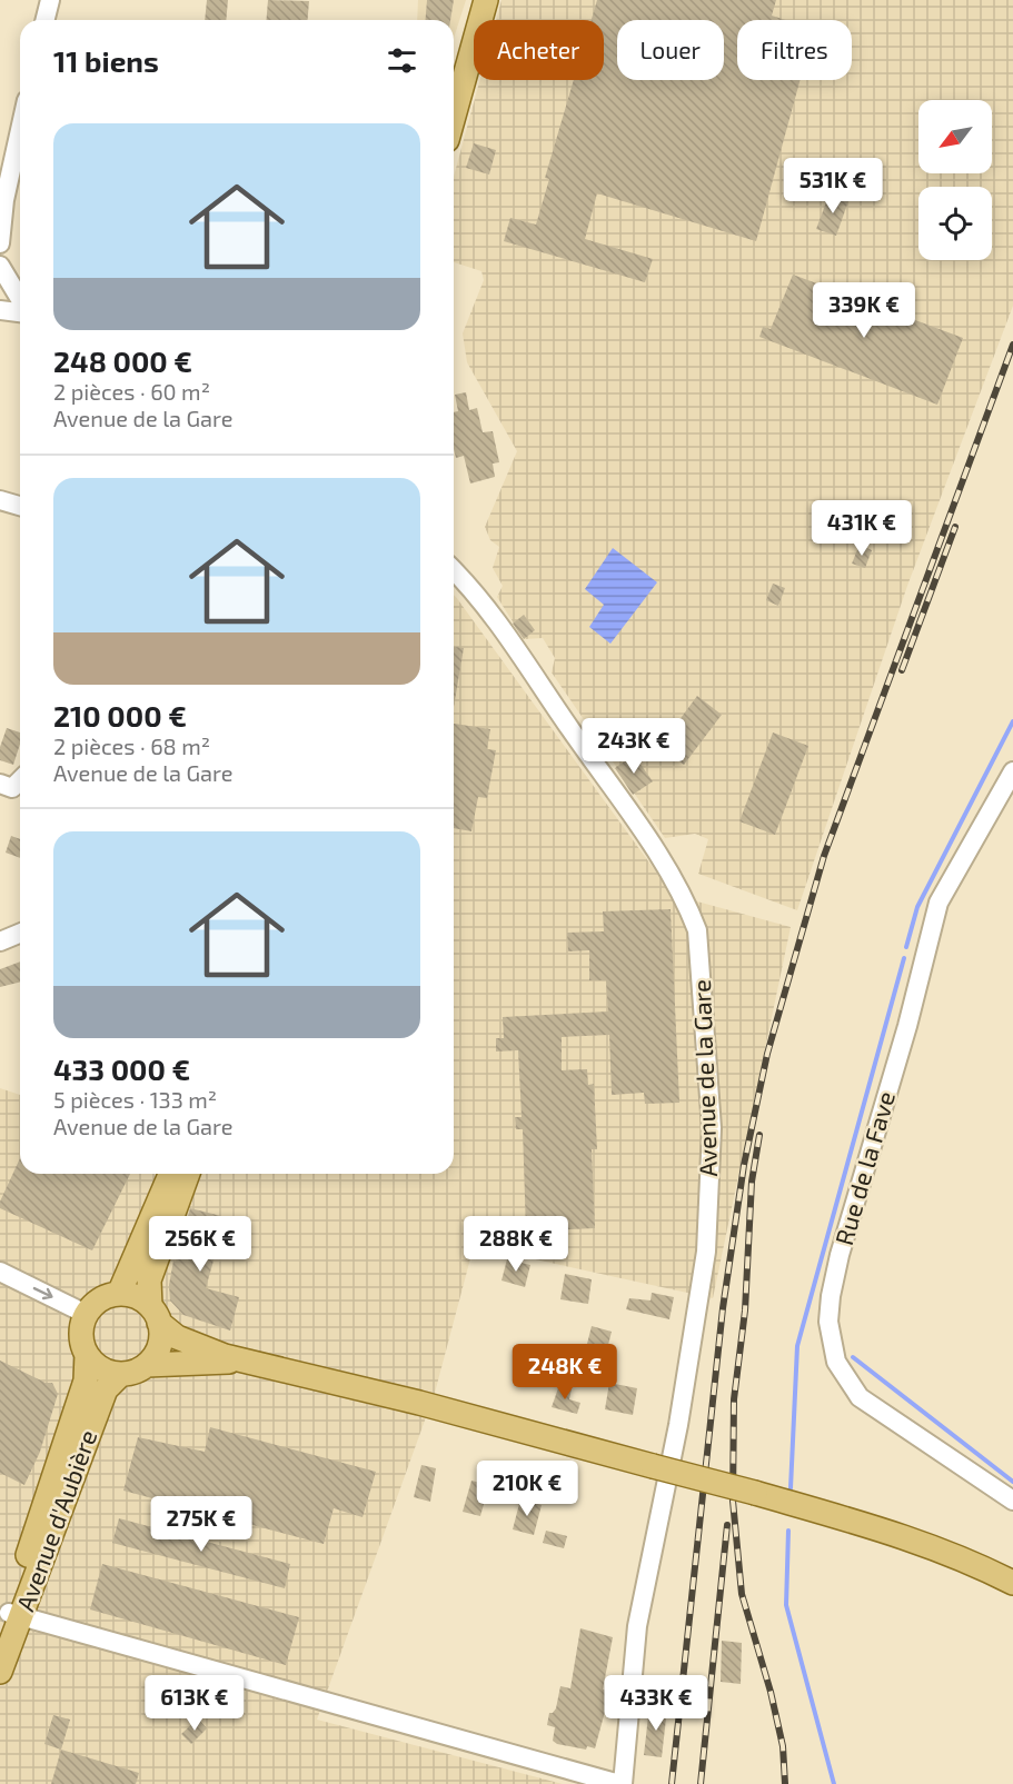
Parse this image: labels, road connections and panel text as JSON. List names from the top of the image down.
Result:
{
  "streets": {
    "main road": ["Avenue d'Aubière"],
    "street": ["Avenue de la Gare", "Rue de la Fave"]
  },
  "north": "bottom left",
  "page": {
    "chip": ["Acheter", "Louer", "Filtres"],
    "heading": "11 biens",
    "list": [
      {
        "name": "248 000 €",
        "note": "2 pièces · 60 m² · Avenue de la Gare"
      },
      {
        "name": "210 000 €",
        "note": "2 pièces · 68 m² · Avenue de la Gare"
      },
      {
        "name": "433 000 €",
        "note": "5 pièces · 133 m² · Avenue de la Gare"
      }
    ],
    "price": [
      "531K €",
      "339K €",
      "431K €",
      "243K €",
      "256K €",
      "288K €",
      "248K €",
      "210K €",
      "275K €",
      "613K €",
      "433K €"
    ]
  }
}
